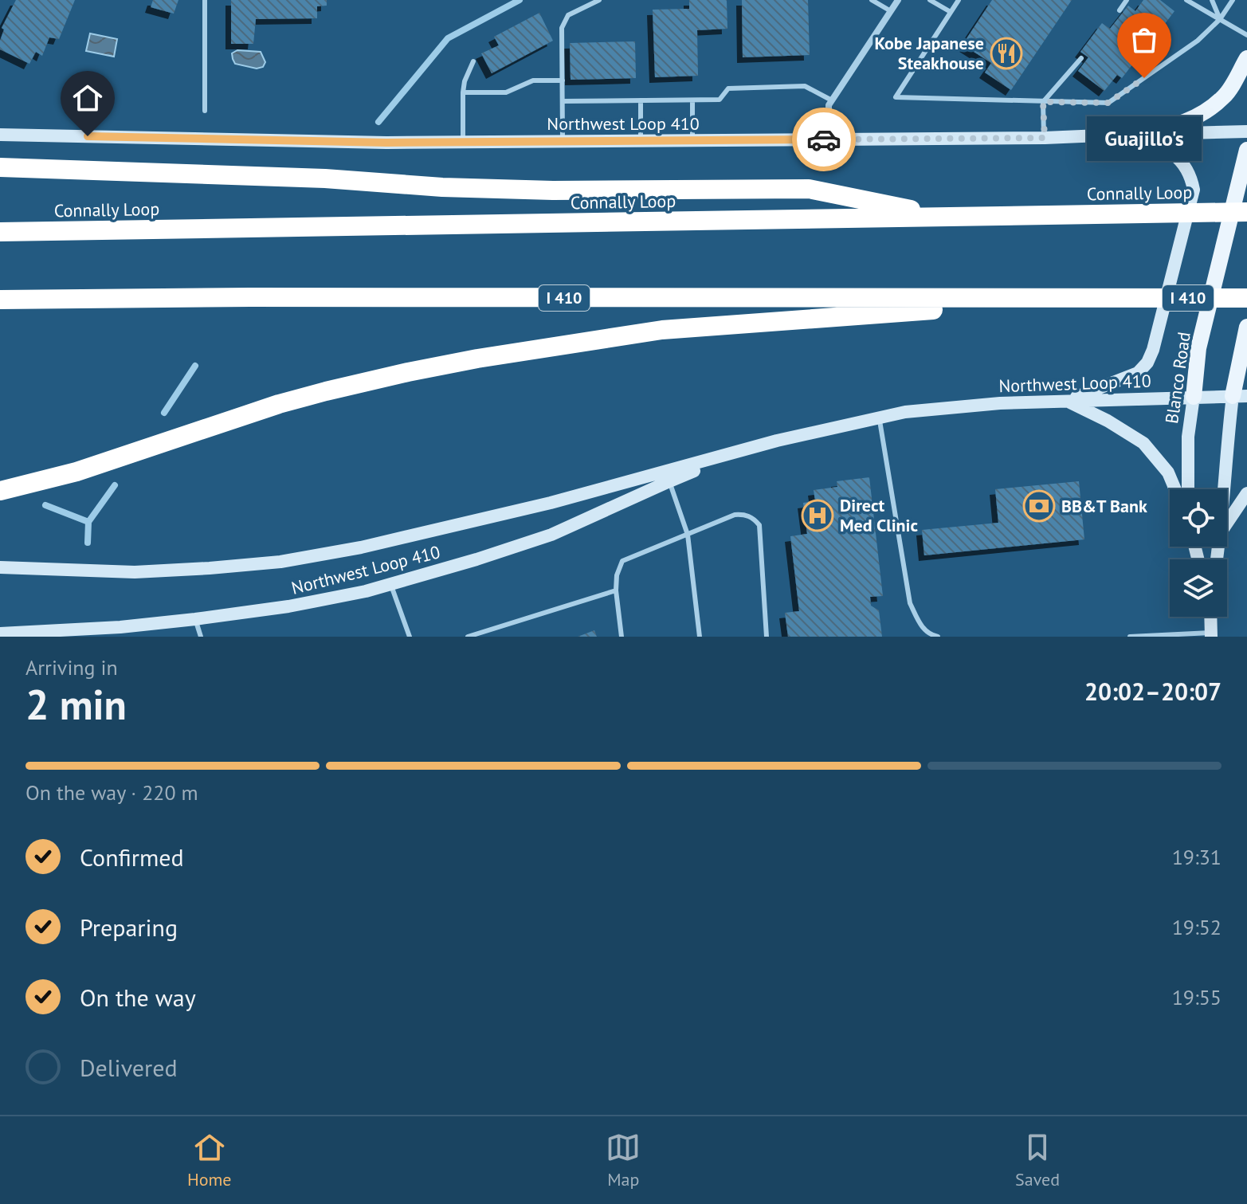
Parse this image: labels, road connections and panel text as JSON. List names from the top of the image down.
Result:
{
  "streets": {
    "highway": ["Connally Loop", "I 410"],
    "main road": ["Northwest Loop 410", "Blanco Road"]
  },
  "crossings": [
    ["Northwest Loop 410", "Blanco Road"]
  ],
  "places": {
    "restaurant": ["Kobe Japanese Steakhouse"],
    "other": ["Guajillo's"],
    "bank": ["BB&T Bank"],
    "hospital": ["Direct Med Clinic"]
  },
  "page": {
    "bubble": "Guajillo's",
    "heading": ["2 min", "Arriving in", "20:02–20:07"],
    "bar": "On the way · 220 m",
    "list": [
      ["Confirmed", "19:31"],
      ["Preparing", "19:52"],
      ["On the way", "19:55"],
      "Delivered"
    ],
    "tabs": ["Home", "Map", "Saved"]
  }
}
